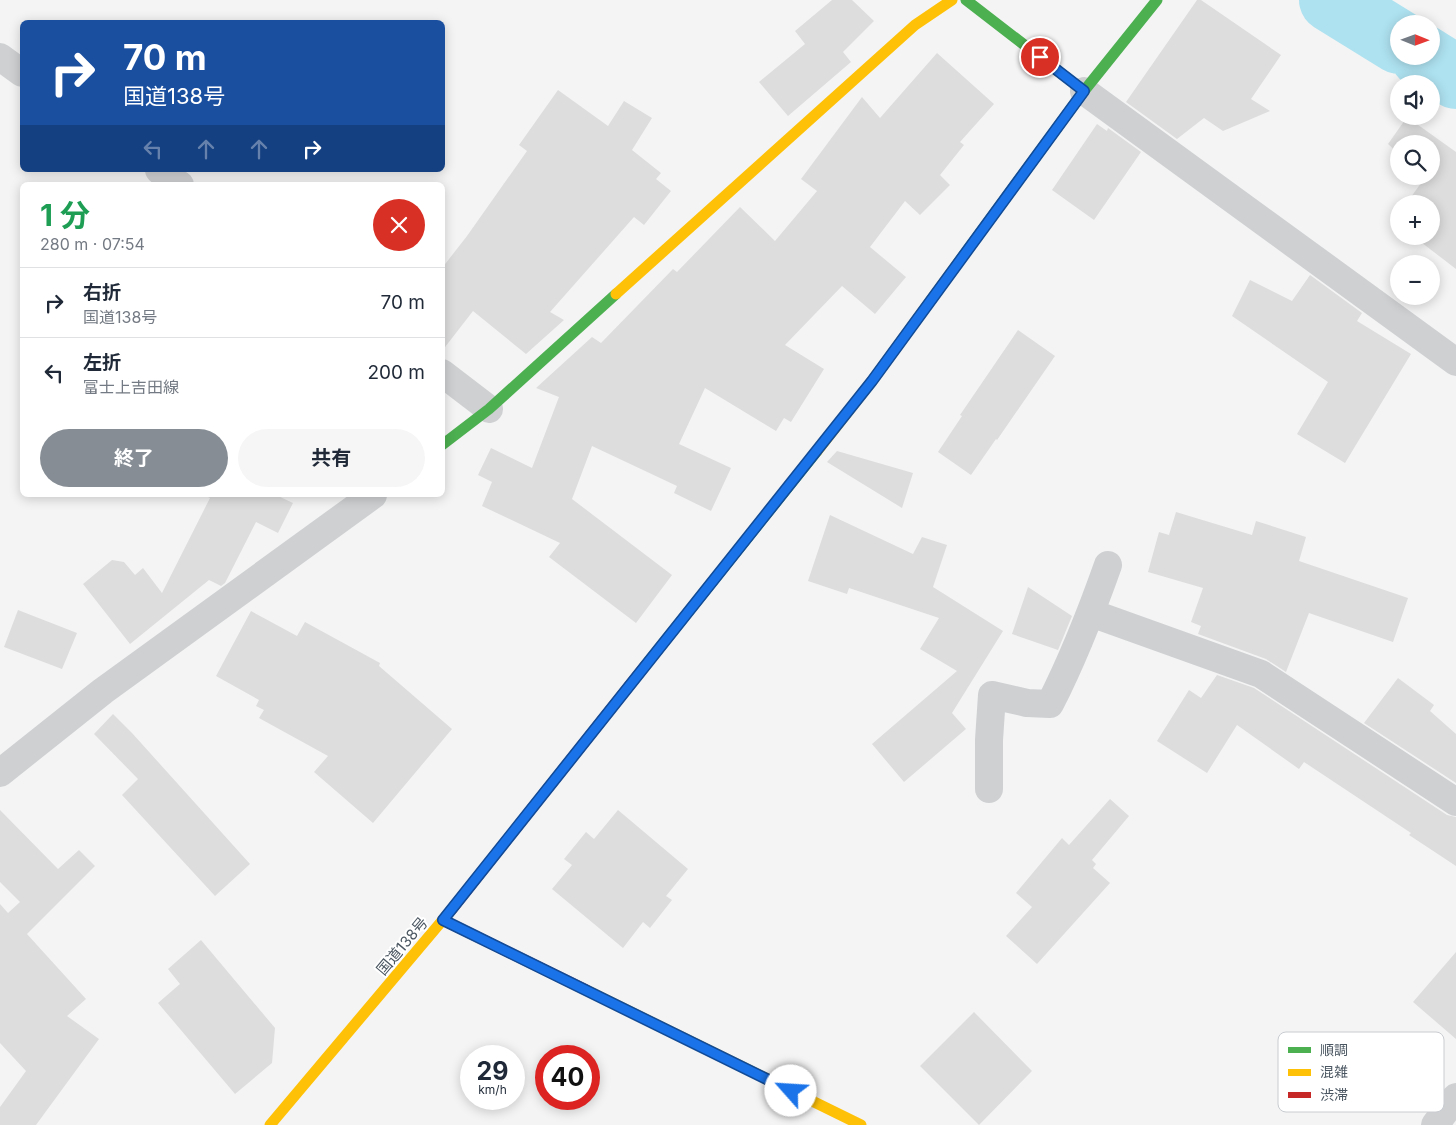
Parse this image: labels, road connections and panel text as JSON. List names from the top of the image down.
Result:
{
  "streets": {
    "main road": ["国道138号"]
  },
  "legend": ["順調", "混雑", "渋滞"],
  "north": "right",
  "page": {
    "map_buttons": ["+", "−"],
    "turn": ["70 m", "国道138号"],
    "heading": ["1 分", "280 m · 07:54"],
    "list": [
      {
        "name": "右折",
        "note": "国道138号",
        "value": "70 m"
      },
      {
        "name": "左折",
        "note": "富士上吉田線",
        "value": "200 m"
      }
    ],
    "buttons": ["終了", "共有"],
    "speed": "29 km/h",
    "limit": "40"
  }
}
